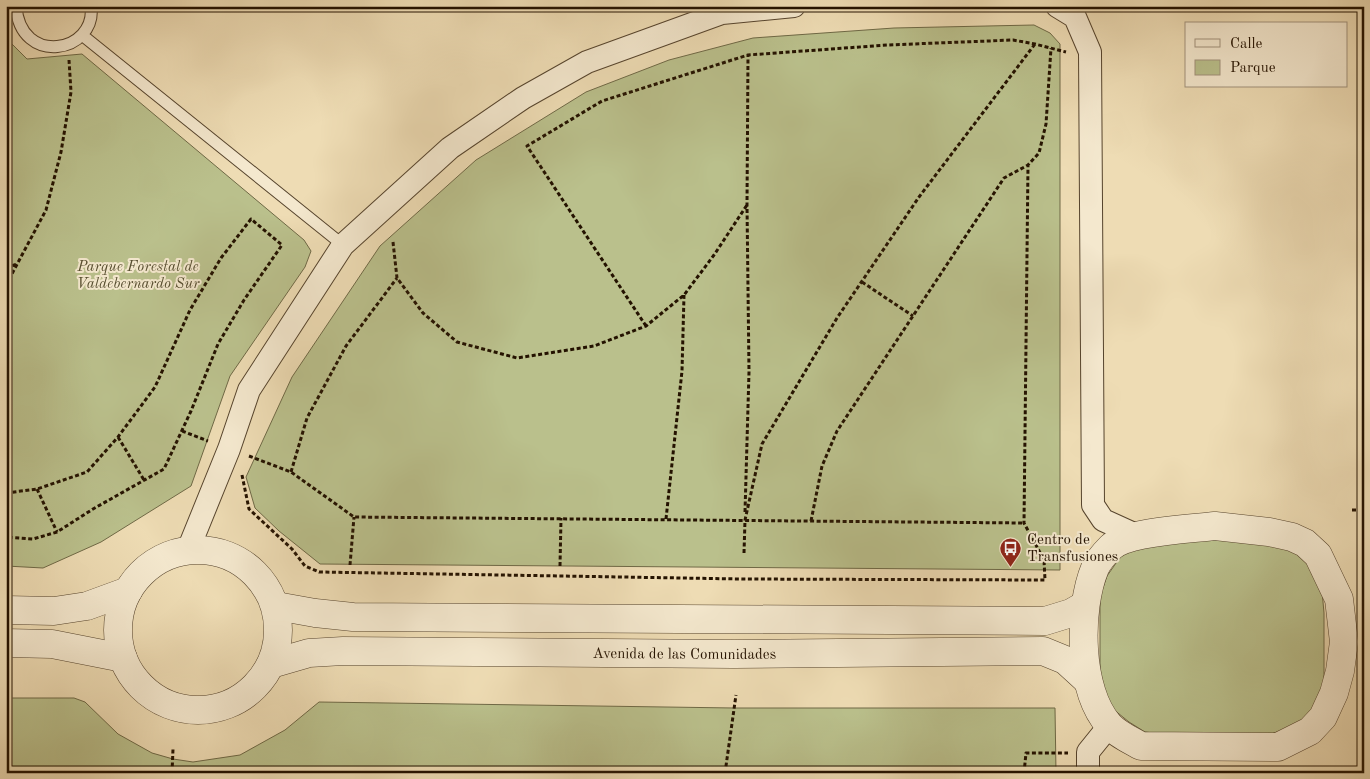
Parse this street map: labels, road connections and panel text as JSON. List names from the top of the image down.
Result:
{
  "streets": {
    "street": ["Avenida de las Comunidades"]
  },
  "parks": ["Parque Forestal de Valdebernardo Sur"],
  "places": {
    "bus stop": ["Centro de Transfusiones"]
  },
  "legend": ["Calle", "Parque"]
}
